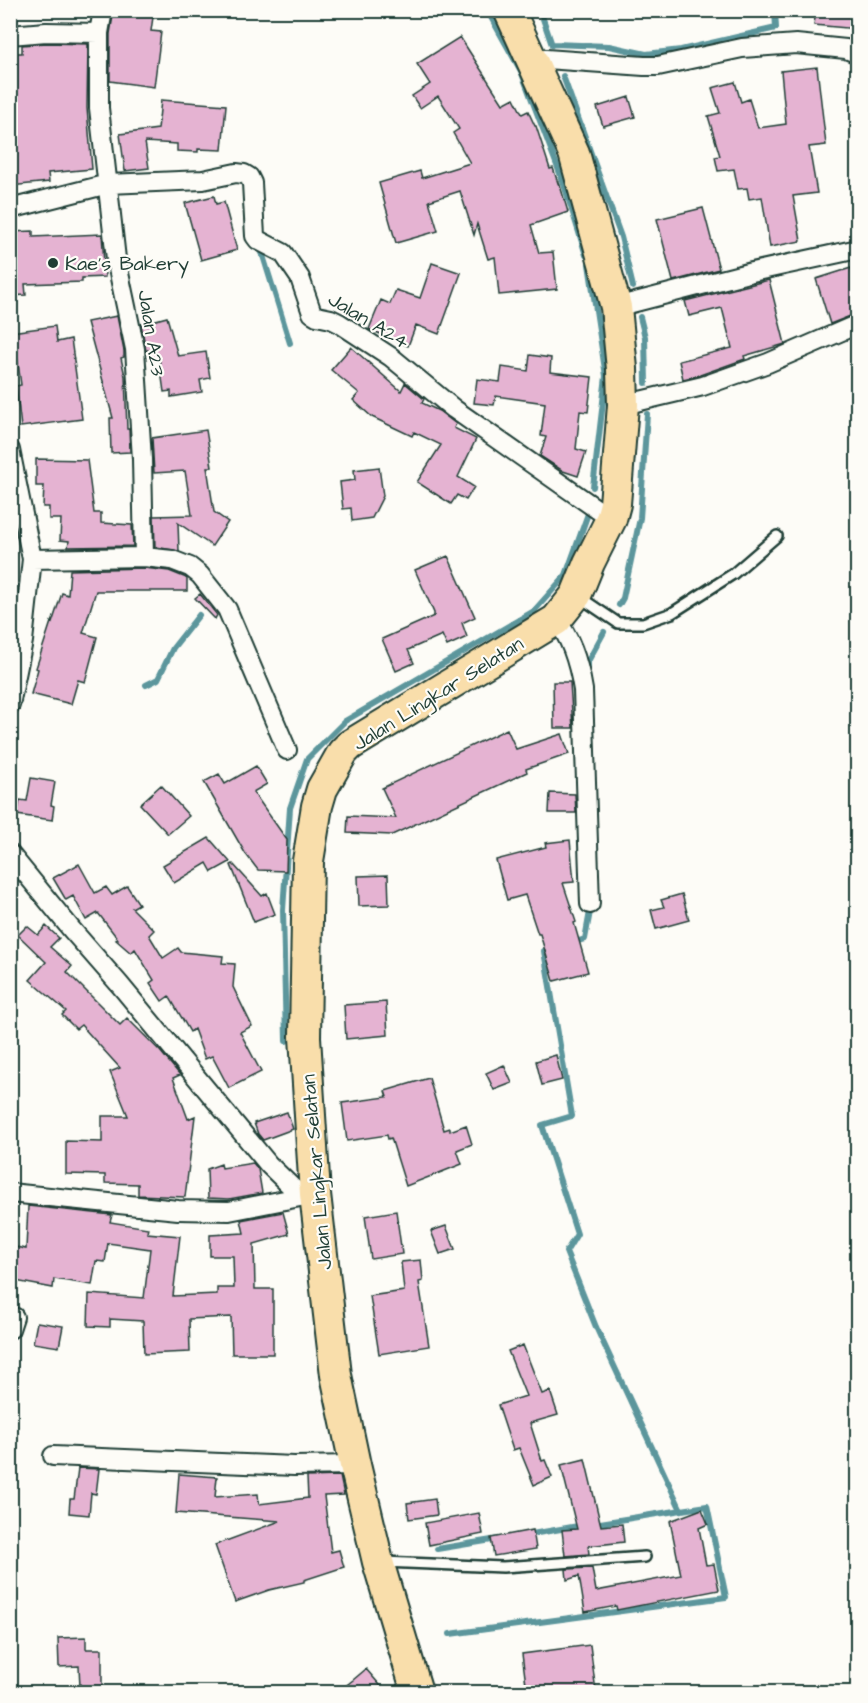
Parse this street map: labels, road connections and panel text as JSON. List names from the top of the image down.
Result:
{
  "streets": {
    "highway": ["Jalan Lingkar Selatan"],
    "street": ["Jalan A24", "Jalan A23"]
  },
  "crossings": [
    ["Jalan A24", "Jalan A23"],
    ["Jalan A24", "Jalan Lingkar Selatan"]
  ],
  "places": ["Kae's Bakery"]
}
